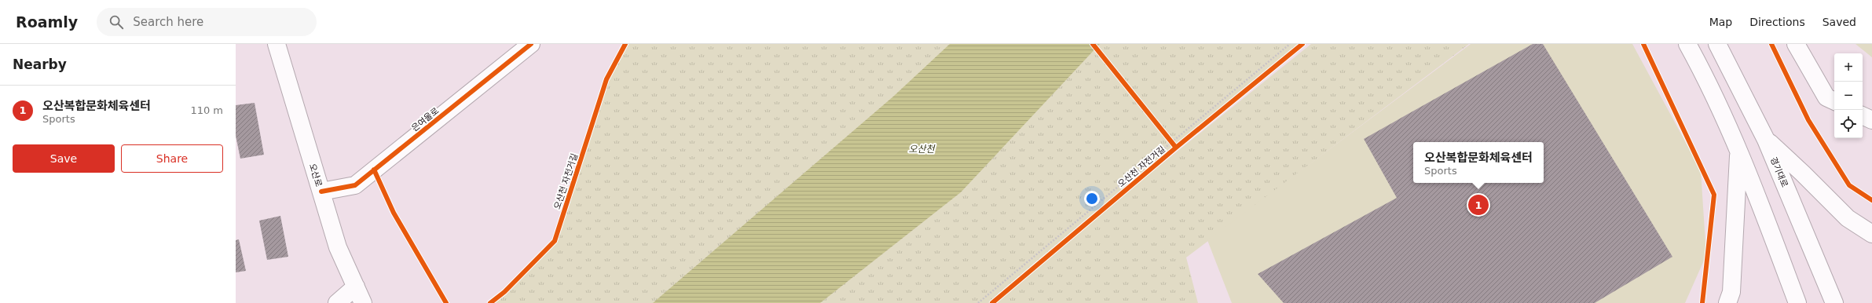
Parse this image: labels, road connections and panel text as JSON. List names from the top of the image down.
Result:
{
  "streets": {
    "main road": ["은여울로", "경기대로", "오산로"],
    "cycle path": ["오산천 자전거길"]
  },
  "crossings": [
    ["은여울로", "오산로"]
  ],
  "water": ["오산천"],
  "page": {
    "header": "Roamly",
    "search": "Search here",
    "nav": ["Map", "Directions", "Saved"],
    "heading": "Nearby",
    "map_buttons": ["+", "−"],
    "list": [
      {
        "mark": "1",
        "name": "오산복합문화체육센터",
        "note": "Sports",
        "value": "110 m"
      }
    ],
    "buttons": ["Save", "Share"],
    "popup": ["오산복합문화체육센터", "Sports"],
    "pins": "1"
  }
}
